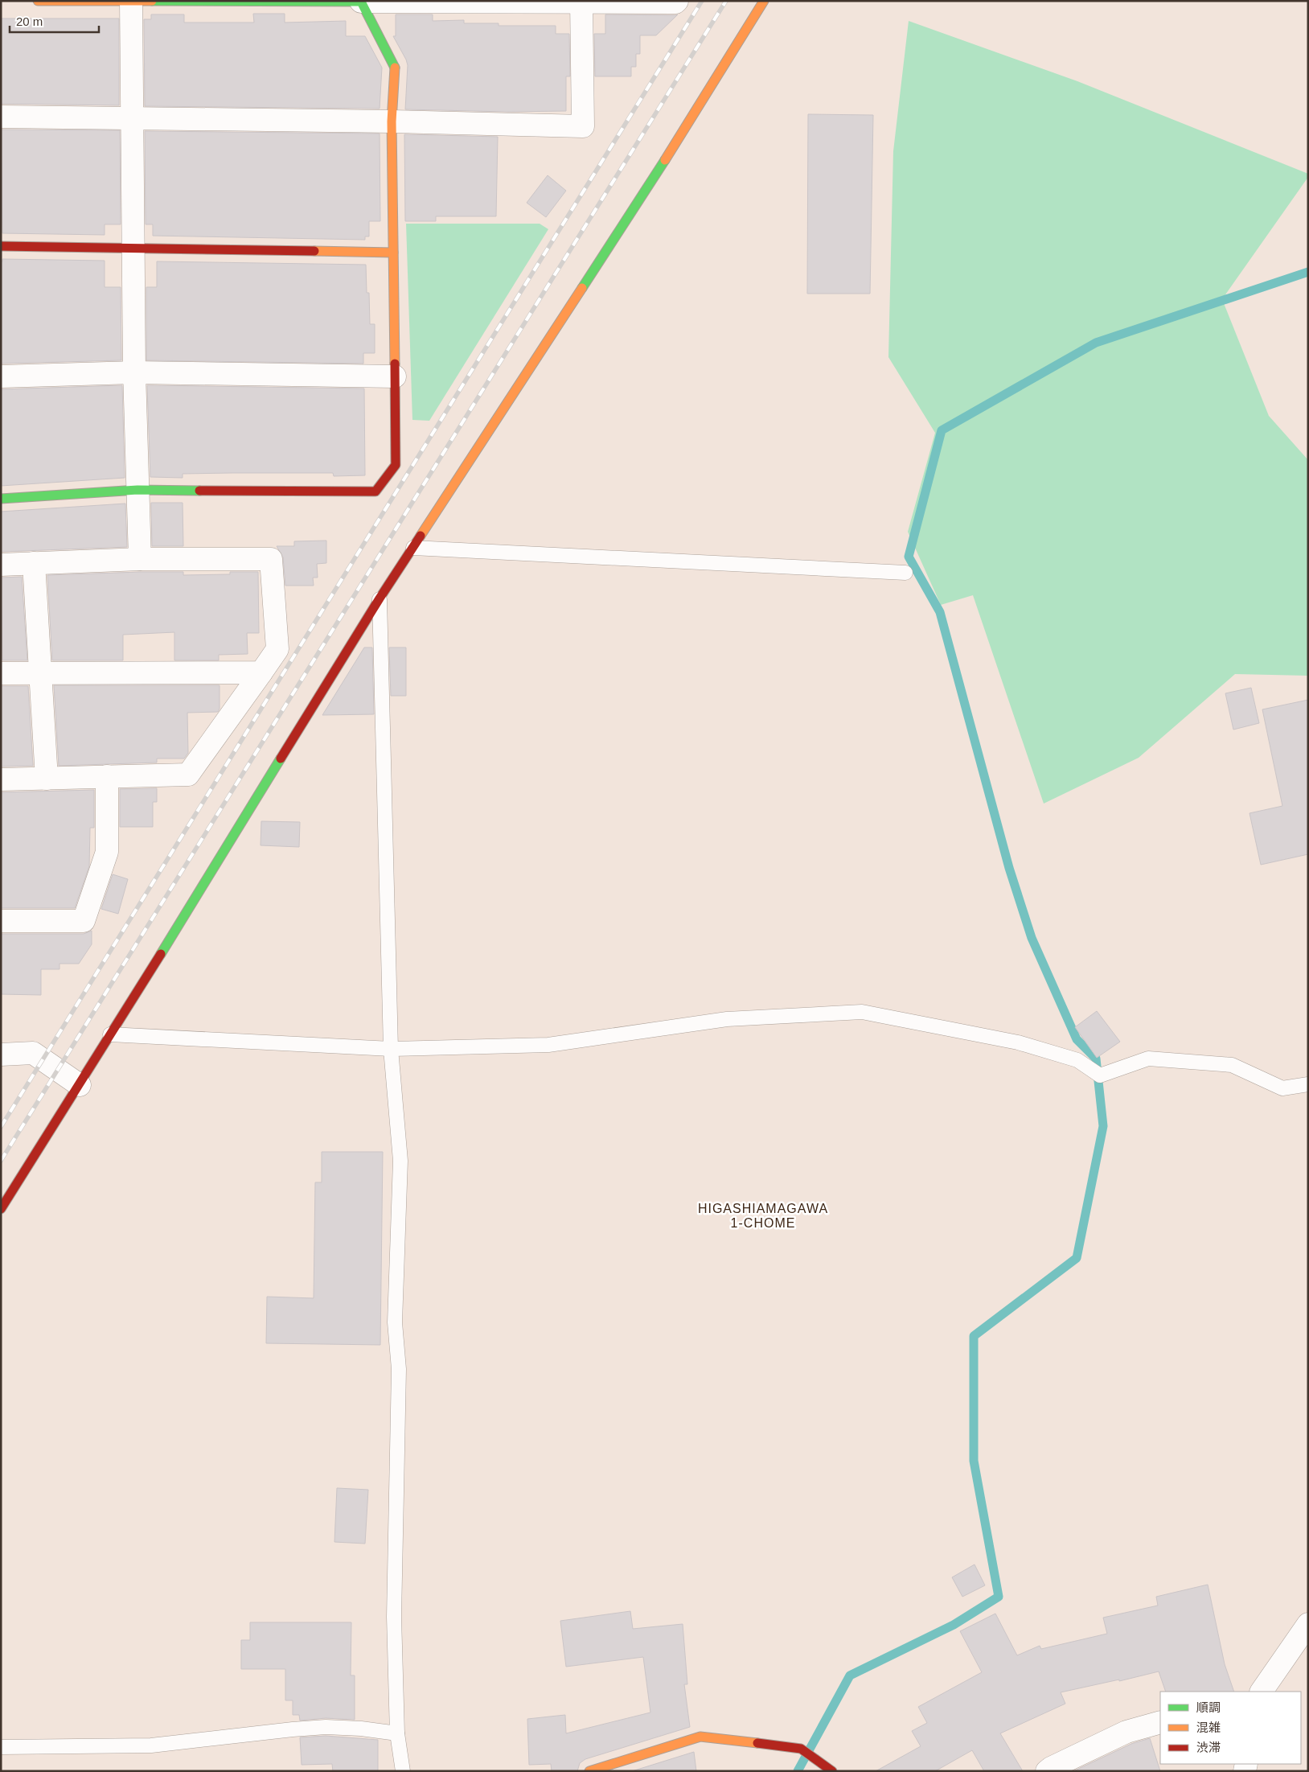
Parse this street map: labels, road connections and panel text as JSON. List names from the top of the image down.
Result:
{
  "districts": ["HIGASHIAMAGAWA 1-CHOME"],
  "legend": ["順調", "混雑", "渋滞"],
  "scale_bar": "20 m"
}
